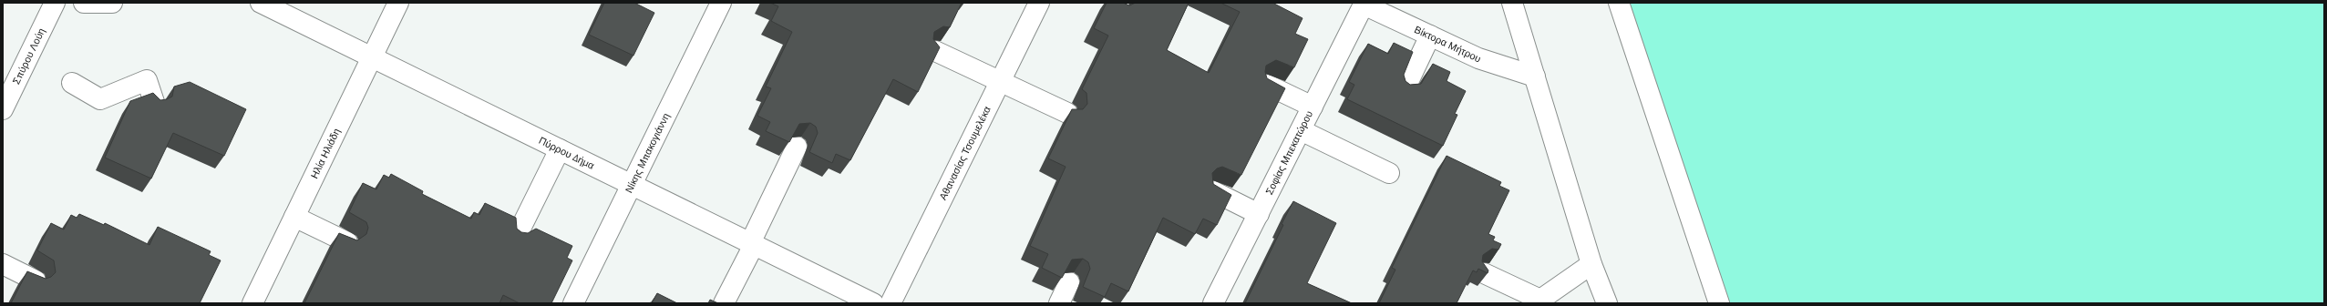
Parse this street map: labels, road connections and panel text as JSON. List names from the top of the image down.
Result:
{
  "streets": {
    "street": [
      "Βίκτορα Μήτρου",
      "Σπύρου Λούη",
      "Ηλία Ηλιάδη",
      "Πύρρου Δήμα",
      "Νίκης Μπακογιάννη",
      "Αθανασίας Τσουμελέκα",
      "Σοφίας Μπεκατώρου"
    ]
  },
  "crossings": [
    ["Βίκτορα Μήτρου", "Σοφίας Μπεκατώρου"],
    ["Ηλία Ηλιάδη", "Πύρρου Δήμα"],
    ["Πύρρου Δήμα", "Νίκης Μπακογιάννη"]
  ]
}
